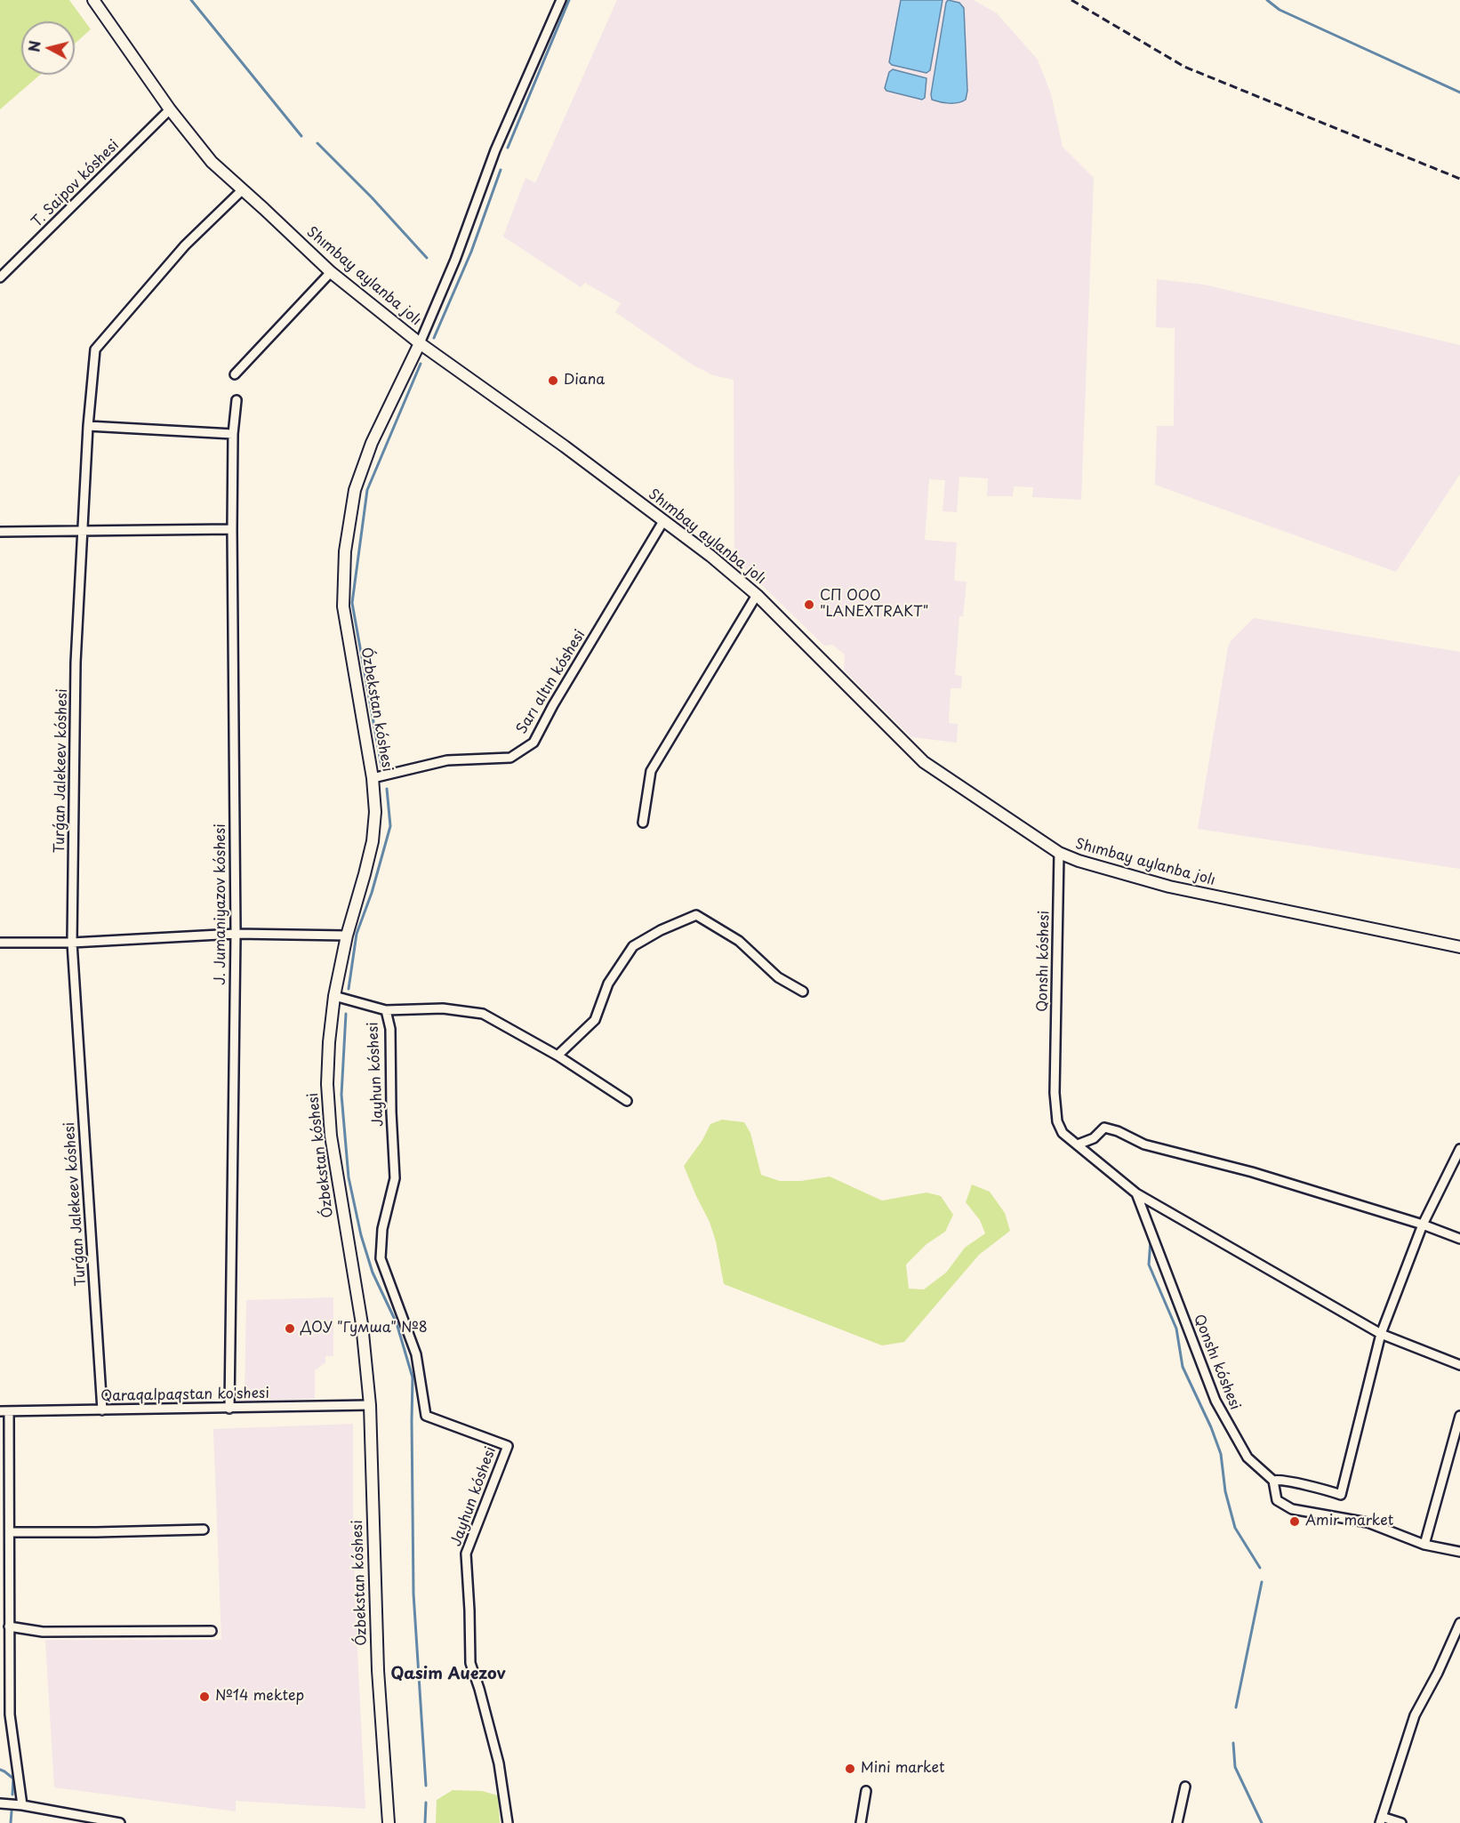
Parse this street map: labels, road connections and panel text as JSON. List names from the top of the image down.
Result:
{
  "streets": {
    "main road": ["Shımbay aylanba jolı", "Ózbekstan kóshesi"],
    "street": [
      "T. Saipov kóshesi",
      "Sarı altın kóshesi",
      "Turǵan Jalekeev kóshesi",
      "J. Jumaniyazov kóshesi",
      "Qonshı kóshesi",
      "Jayhun kóshesi",
      "Qaraqalpaqstan ko'shesi"
    ]
  },
  "crossings": [
    ["T. Saipov kóshesi", "Shımbay aylanba jolı"],
    ["Shımbay aylanba jolı", "Sarı altın kóshesi"],
    ["Shımbay aylanba jolı", "Ózbekstan kóshesi"],
    ["Shımbay aylanba jolı", "Turǵan Jalekeev kóshesi"],
    ["Shımbay aylanba jolı", "Qonshı kóshesi"],
    ["Sarı altın kóshesi", "Ózbekstan kóshesi"],
    ["Ózbekstan kóshesi", "Jayhun kóshesi"],
    ["Ózbekstan kóshesi", "Qaraqalpaqstan ko'shesi"],
    ["Turǵan Jalekeev kóshesi", "Qaraqalpaqstan ko'shesi"],
    ["J. Jumaniyazov kóshesi", "Qaraqalpaqstan ko'shesi"]
  ],
  "districts": ["Qasim Auezov"],
  "places": [
    "Diana",
    "СП ООО \"LANEXTRAKT\"",
    "ДОУ \"Гумша\" №8",
    "Amir market",
    "№14 mektep",
    "Mini market"
  ],
  "north": "left"
}
